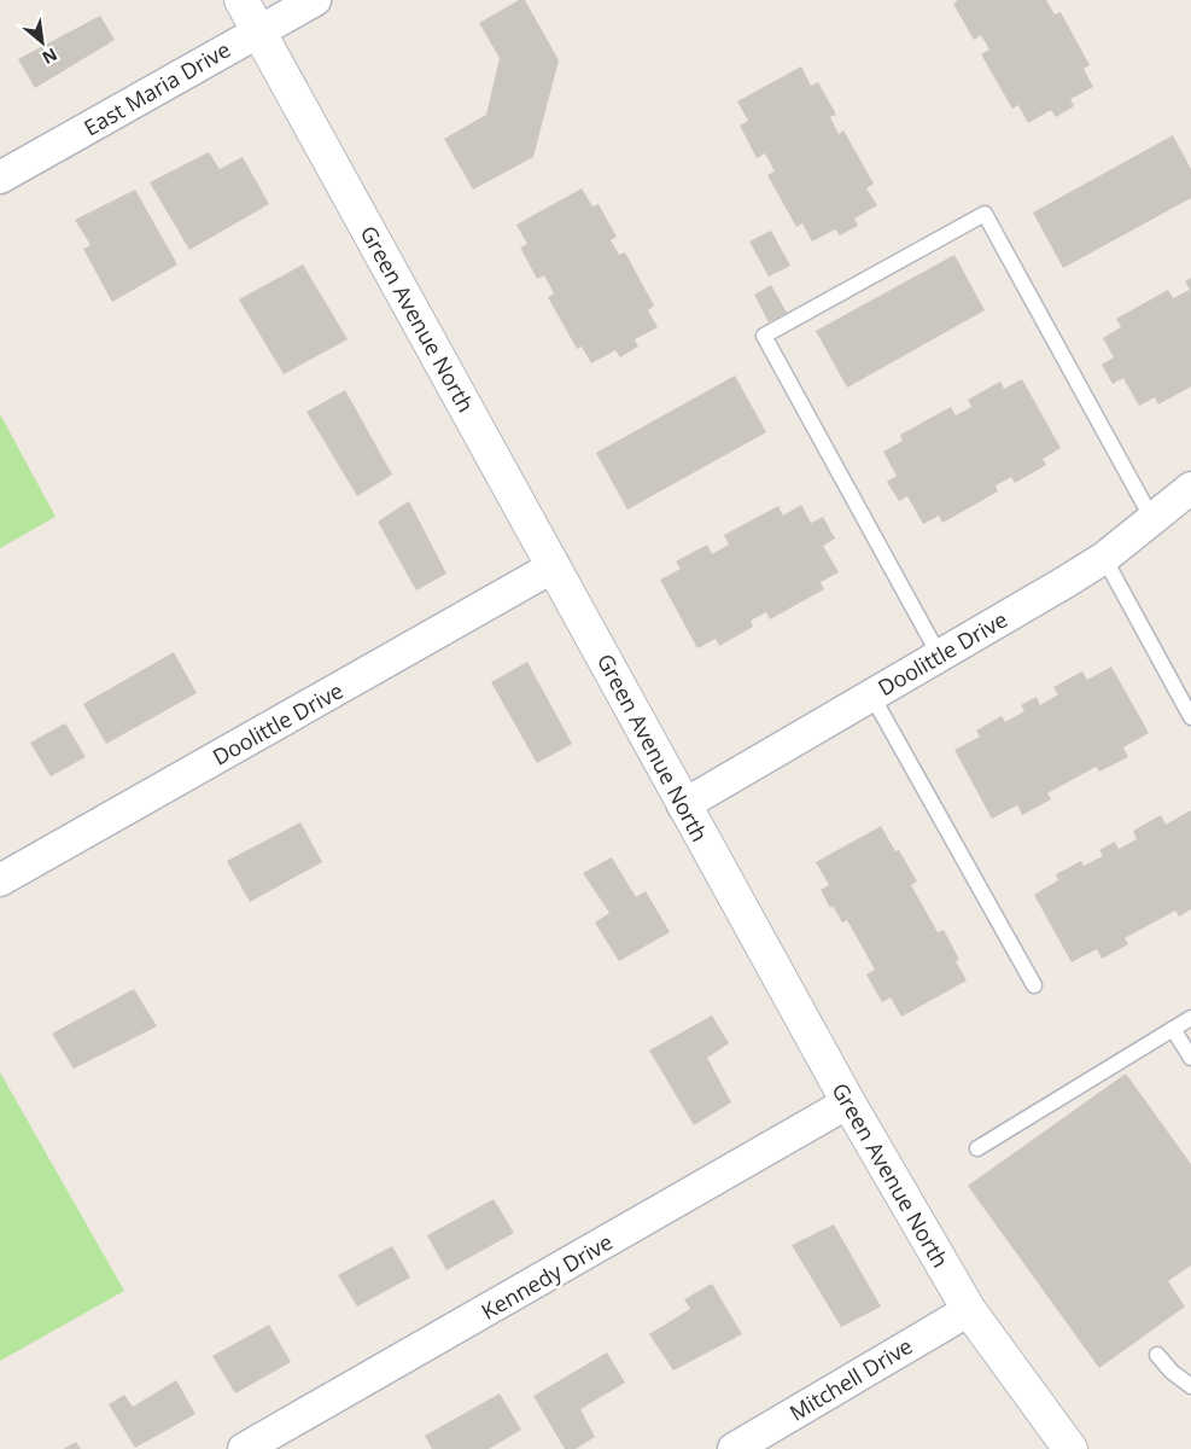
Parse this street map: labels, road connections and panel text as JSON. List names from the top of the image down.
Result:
{
  "streets": {
    "street": [
      "East Maria Drive",
      "Green Avenue North",
      "Doolittle Drive",
      "Kennedy Drive",
      "Mitchell Drive"
    ]
  },
  "crossings": [
    ["East Maria Drive", "Green Avenue North"],
    ["Green Avenue North", "Doolittle Drive"],
    ["Green Avenue North", "Kennedy Drive"],
    ["Green Avenue North", "Mitchell Drive"]
  ],
  "north": "bottom right"
}
